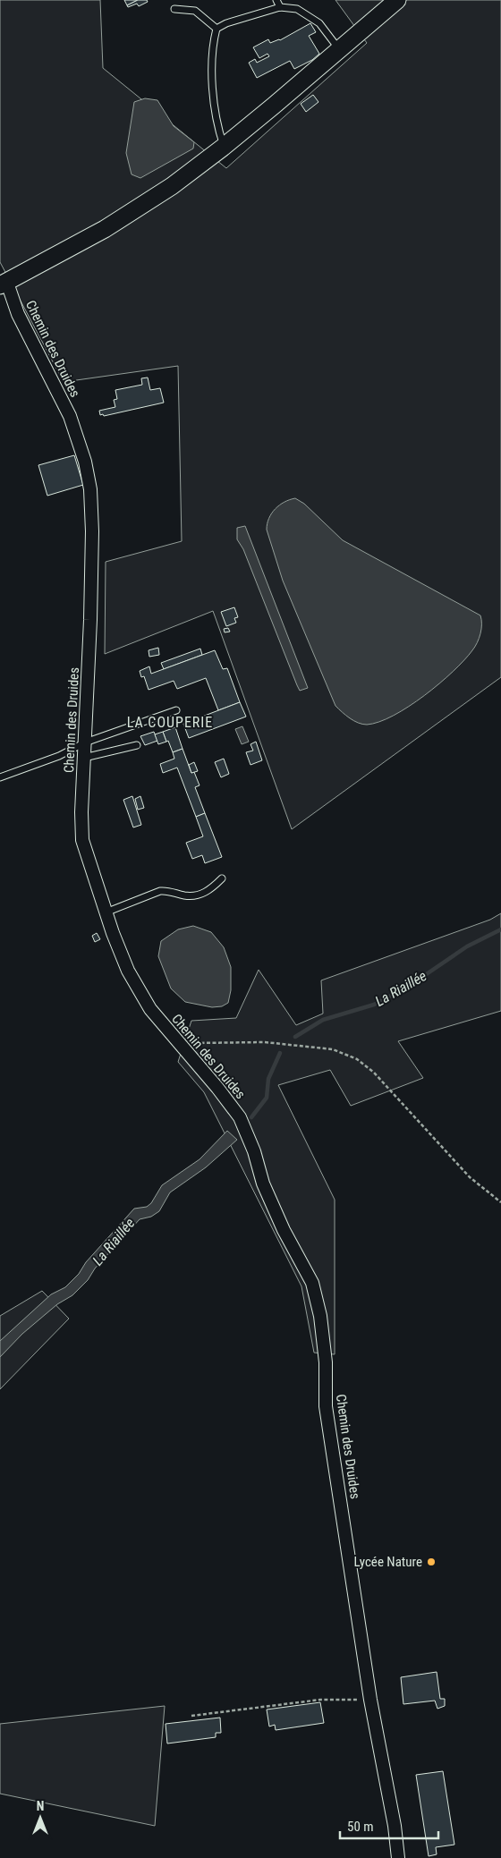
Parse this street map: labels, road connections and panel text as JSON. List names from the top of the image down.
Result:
{
  "streets": {
    "street": ["Chemin des Druides"]
  },
  "districts": ["LA COUPERIE"],
  "water": ["La Riaillée"],
  "places": ["Lycée Nature"],
  "scale_bar": "50 m",
  "north": "top"
}
